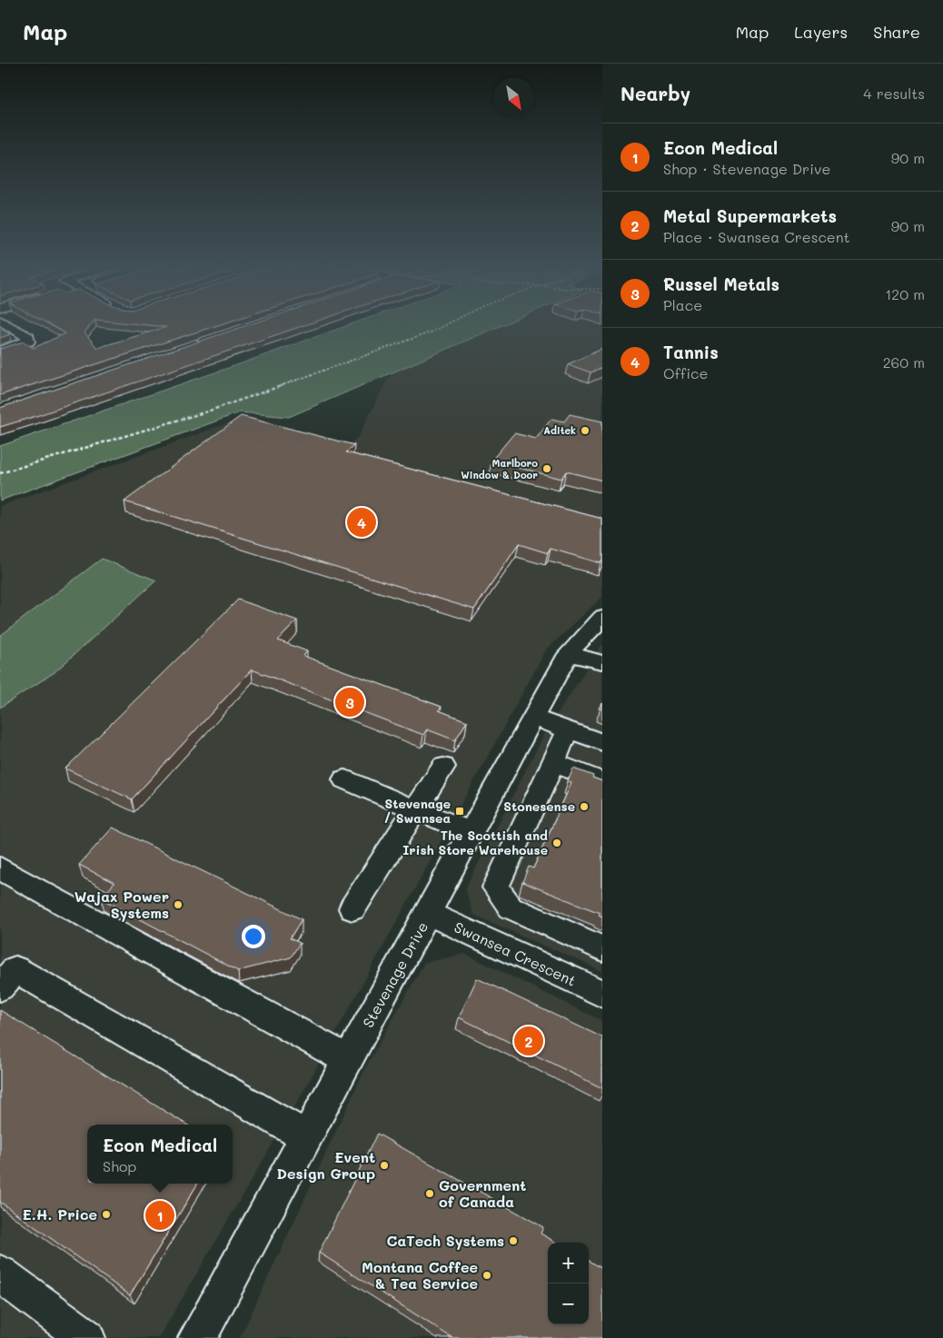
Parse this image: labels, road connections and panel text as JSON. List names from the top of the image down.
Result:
{
  "streets": {
    "street": ["Swansea Crescent", "Stevenage Drive"]
  },
  "crossings": [
    ["Swansea Crescent", "Stevenage Drive"]
  ],
  "places": {
    "other": [
      "Aditek",
      "Marlboro Window & Door",
      "Stonesense",
      "The Scottish and Irish Store Warehouse",
      "Wajax Power Systems",
      "Event Design Group",
      "Government of Canada",
      "E.H. Price",
      "CaTech Systems",
      "Montana Coffee & Tea Service"
    ],
    "transit": ["Stevenage / Swansea"]
  },
  "north": "bottom right",
  "page": {
    "header": "Map",
    "nav": ["Map", "Layers", "Share"],
    "heading": ["Nearby", "4 results"],
    "list": [
      {
        "mark": "1",
        "name": "Econ Medical",
        "note": "Shop · Stevenage Drive",
        "value": "90 m"
      },
      {
        "mark": "2",
        "name": "Metal Supermarkets",
        "note": "Place · Swansea Crescent",
        "value": "90 m"
      },
      {
        "mark": "3",
        "name": "Russel Metals",
        "note": "Place",
        "value": "120 m"
      },
      {
        "mark": "4",
        "name": "Tannis",
        "note": "Office",
        "value": "260 m"
      }
    ],
    "pins": [
      "4",
      "3",
      "2",
      "1"
    ],
    "popup": ["Econ Medical", "Shop"],
    "map_buttons": ["+", "−"]
  }
}
